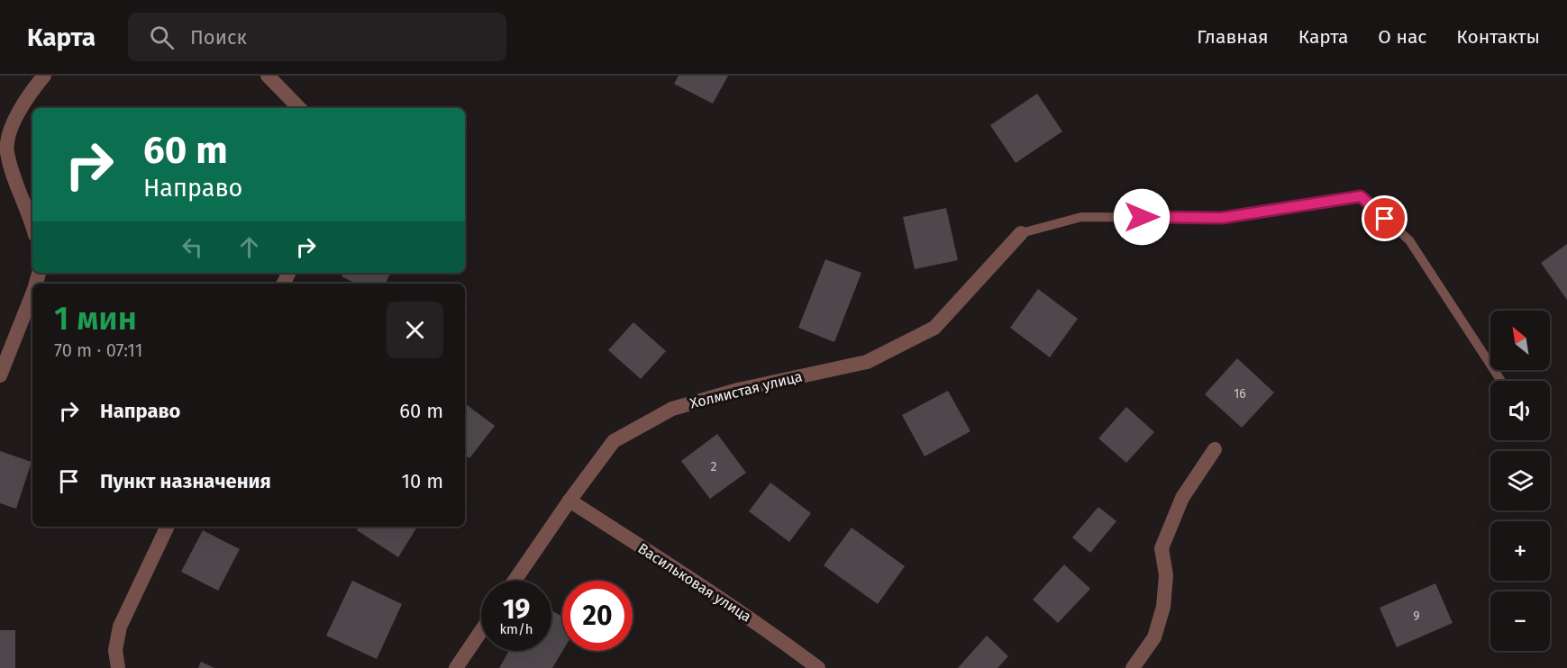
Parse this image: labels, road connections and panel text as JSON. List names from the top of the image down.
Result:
{
  "streets": {
    "street": ["Холмистая улица", "Васильковая улица"]
  },
  "crossings": [
    ["Холмистая улица", "Васильковая улица"]
  ],
  "house_numbers": ["16", "2", "9"],
  "north": "top left",
  "page": {
    "header": "Карта",
    "search": "Поиск",
    "nav": [
      "Главная",
      "Карта",
      "О нас",
      "Контакты"
    ],
    "turn": ["60 m", "Направо"],
    "heading": ["1 мин", "70 m · 07:11"],
    "map_buttons": ["+", "−"],
    "list": [
      {
        "name": "Направо",
        "value": "60 m"
      },
      {
        "name": "Пункт назначения",
        "value": "10 m"
      }
    ],
    "speed": "19 km/h",
    "limit": "20"
  }
}
